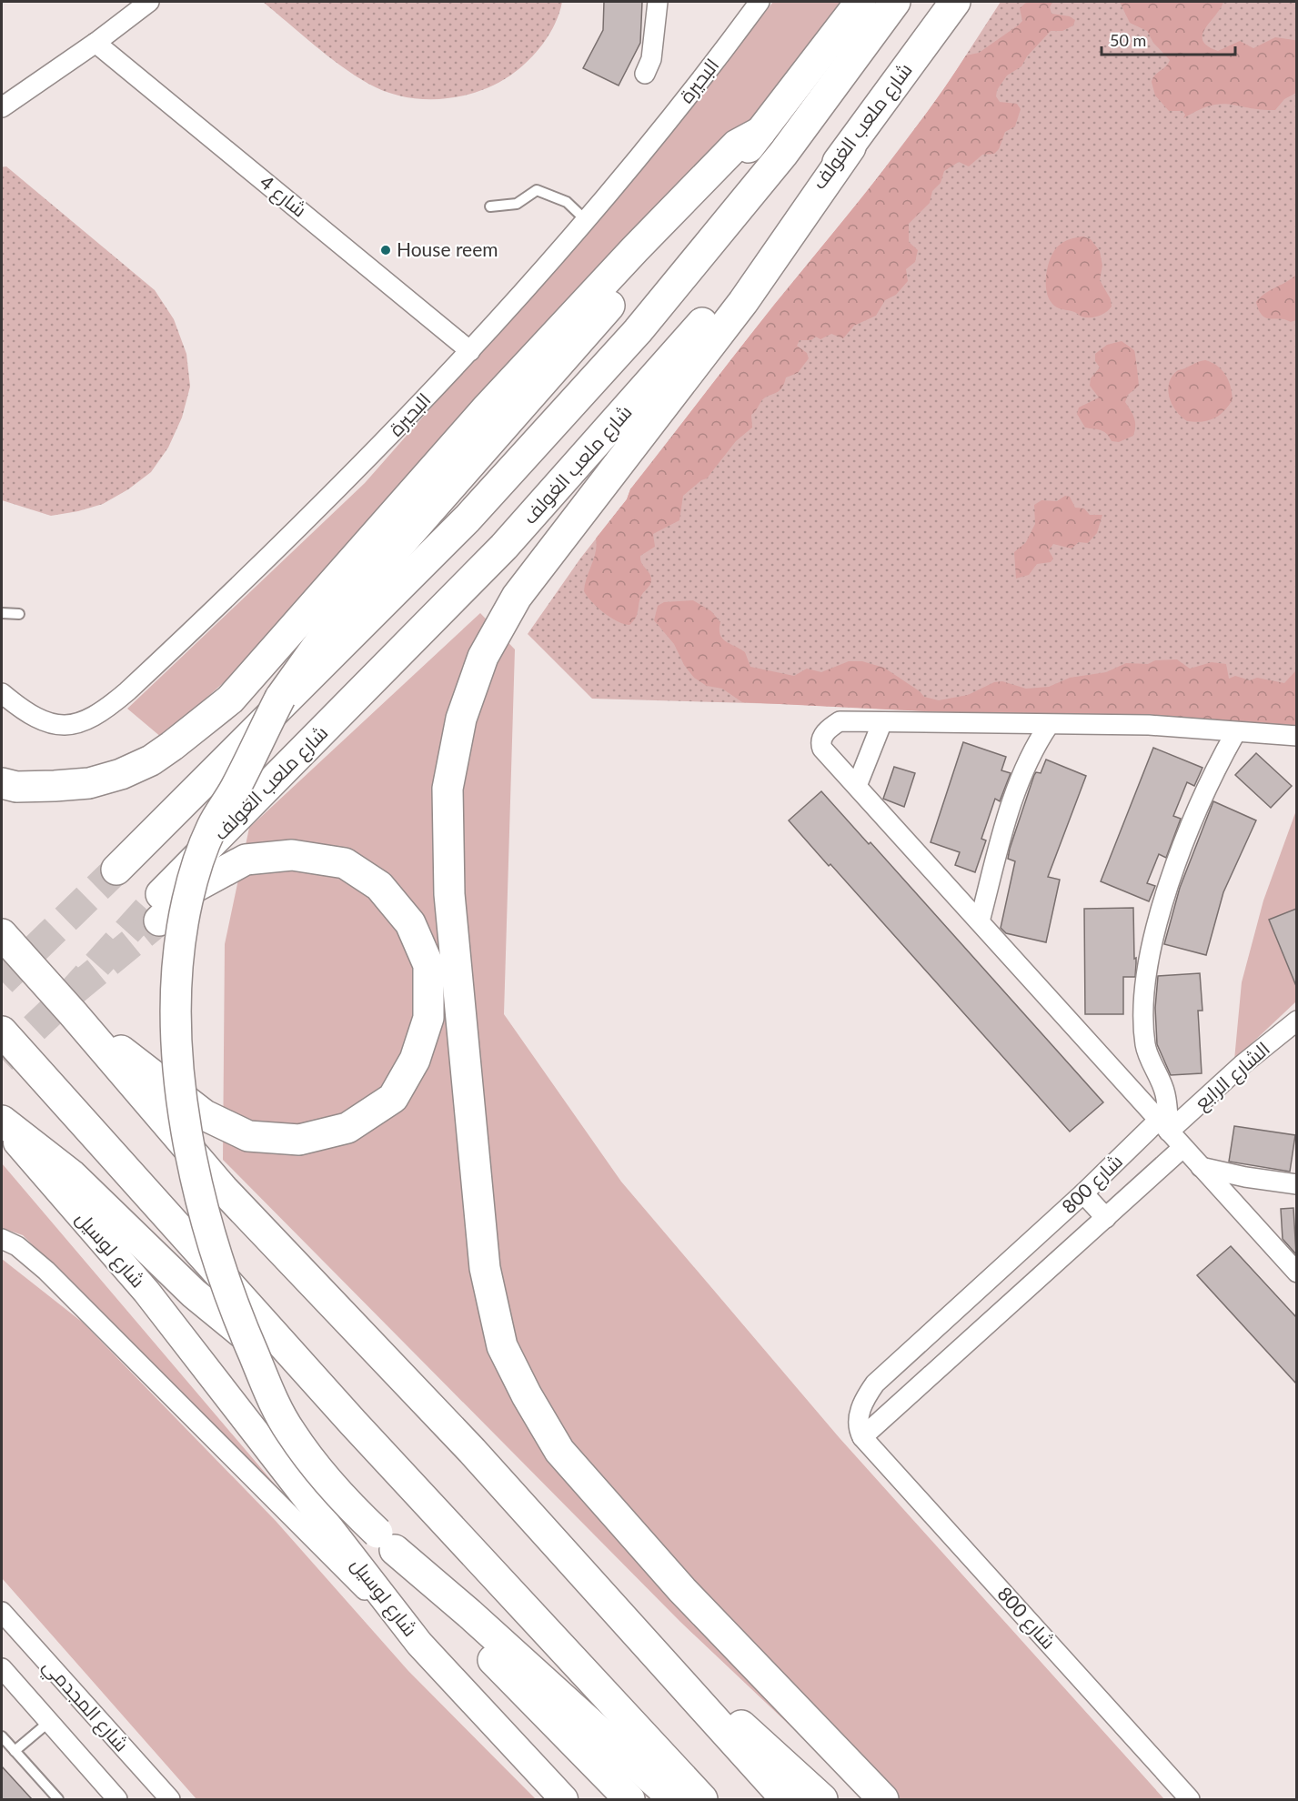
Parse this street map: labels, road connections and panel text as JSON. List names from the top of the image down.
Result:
{
  "streets": {
    "main road": ["شارع ملعب الغولف"],
    "street": [
      "البحيرة",
      "شارع 4",
      "الشارع الرابع",
      "شارع 800",
      "شارع لوسيل",
      "شارع المجدمي"
    ]
  },
  "crossings": [
    ["البحيرة", "شارع 4"],
    ["الشارع الرابع", "شارع 800"]
  ],
  "places": ["House reem"],
  "scale_bar": "50 m"
}
